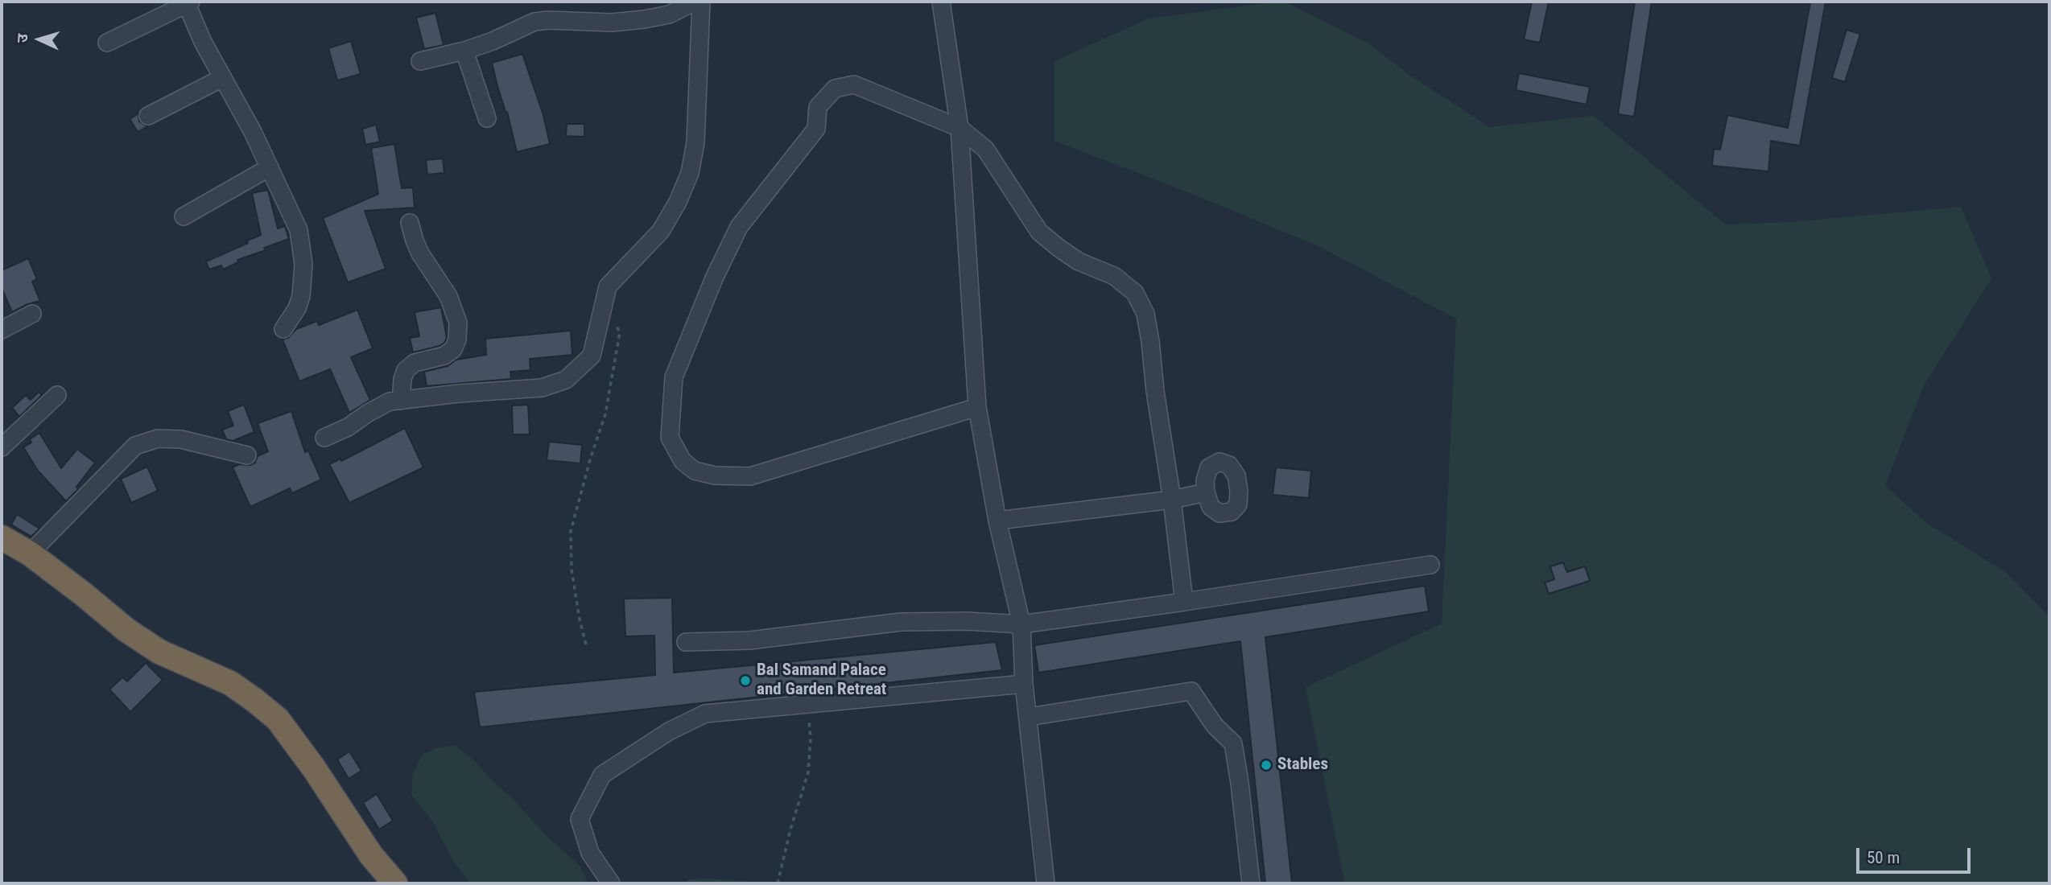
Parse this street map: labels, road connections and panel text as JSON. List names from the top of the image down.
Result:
{
  "places": ["Bal Samand Palace and Garden Retreat", "Stables"],
  "scale_bar": "50 m",
  "north": "left"
}
